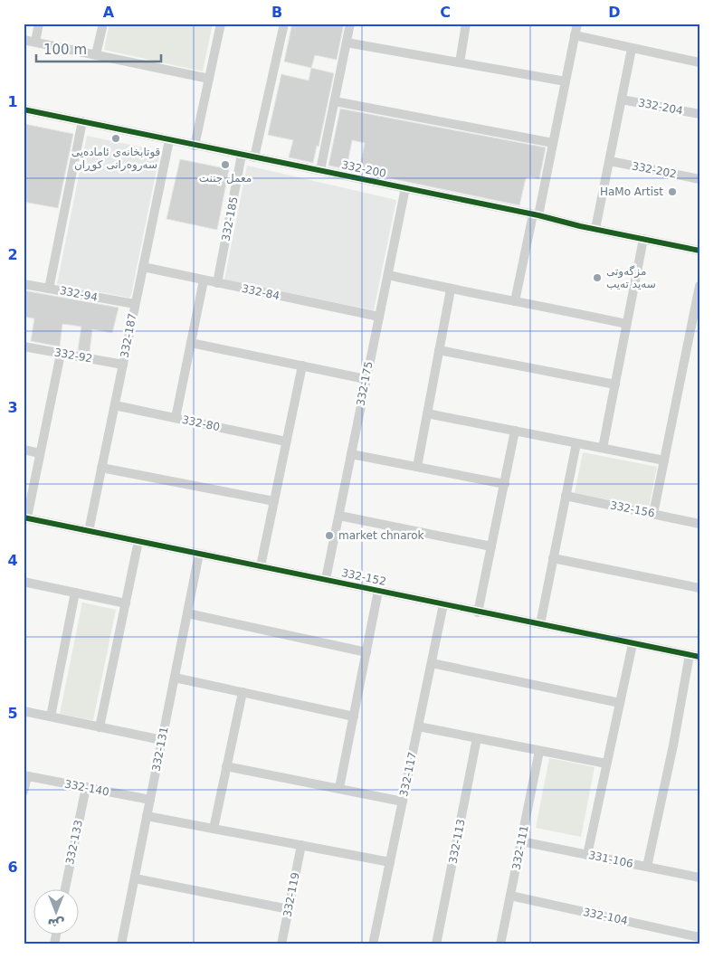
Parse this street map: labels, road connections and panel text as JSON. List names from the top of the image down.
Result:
{
  "streets": {
    "street": [
      "332-204",
      "332-200",
      "332-202",
      "332-185",
      "332-84",
      "332-94",
      "332-187",
      "332-92",
      "332-175",
      "332-80",
      "332-156",
      "332-152",
      "332-131",
      "332-117",
      "332-140",
      "332-113",
      "332-133",
      "332-111",
      "331-106",
      "332-119",
      "332-104"
    ]
  },
  "crossings": [
    ["332-200", "332-185"],
    ["332-200", "332-187"],
    ["332-200", "332-175"],
    ["332-185", "332-84"],
    ["332-84", "332-187"],
    ["332-84", "332-175"],
    ["332-94", "332-187"],
    ["332-187", "332-92"],
    ["332-187", "332-80"],
    ["332-187", "332-152"],
    ["332-175", "332-152"],
    ["332-152", "332-131"],
    ["332-152", "332-117"],
    ["332-131", "332-140"],
    ["332-140", "332-133"],
    ["332-111", "331-106"],
    ["332-111", "332-104"]
  ],
  "places": [
    "قوتابخانەی ئامادەیی سەروەرانی کوڕان",
    "معمل جننت",
    "HaMo Artist",
    "مزگەوتی سەید تەیب",
    "market chnarok"
  ],
  "scale_bar": "100 m",
  "north": "bottom",
  "grid": {
    "columns": [
      "A",
      "B",
      "C",
      "D"
    ],
    "rows": [
      "1",
      "2",
      "3",
      "4",
      "5",
      "6"
    ]
  }
}
